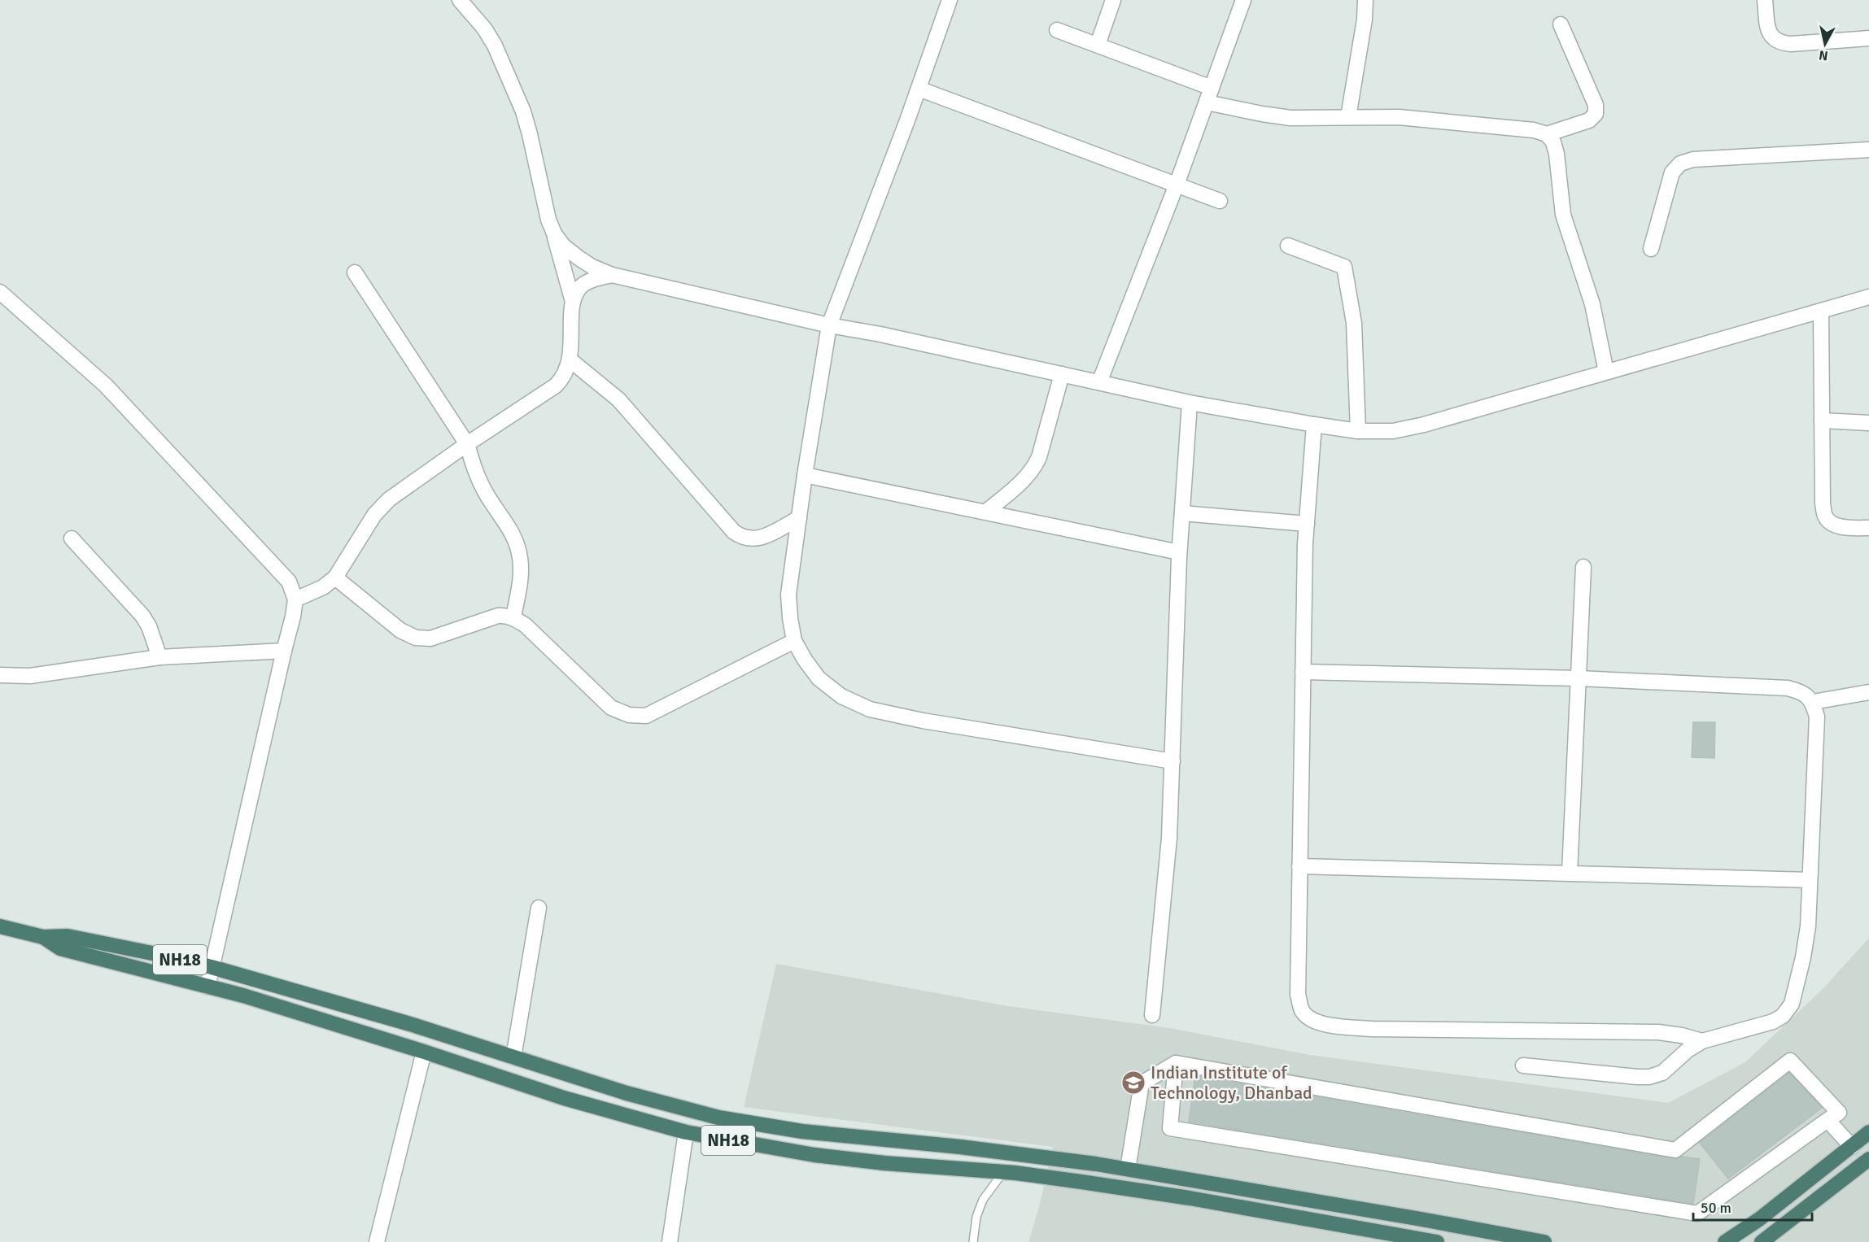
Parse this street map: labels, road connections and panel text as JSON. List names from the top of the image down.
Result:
{
  "streets": {
    "highway": ["NH18"]
  },
  "places": {
    "school or university": ["Indian Institute of Technology, Dhanbad"]
  },
  "scale_bar": "50 m",
  "north": "bottom"
}
